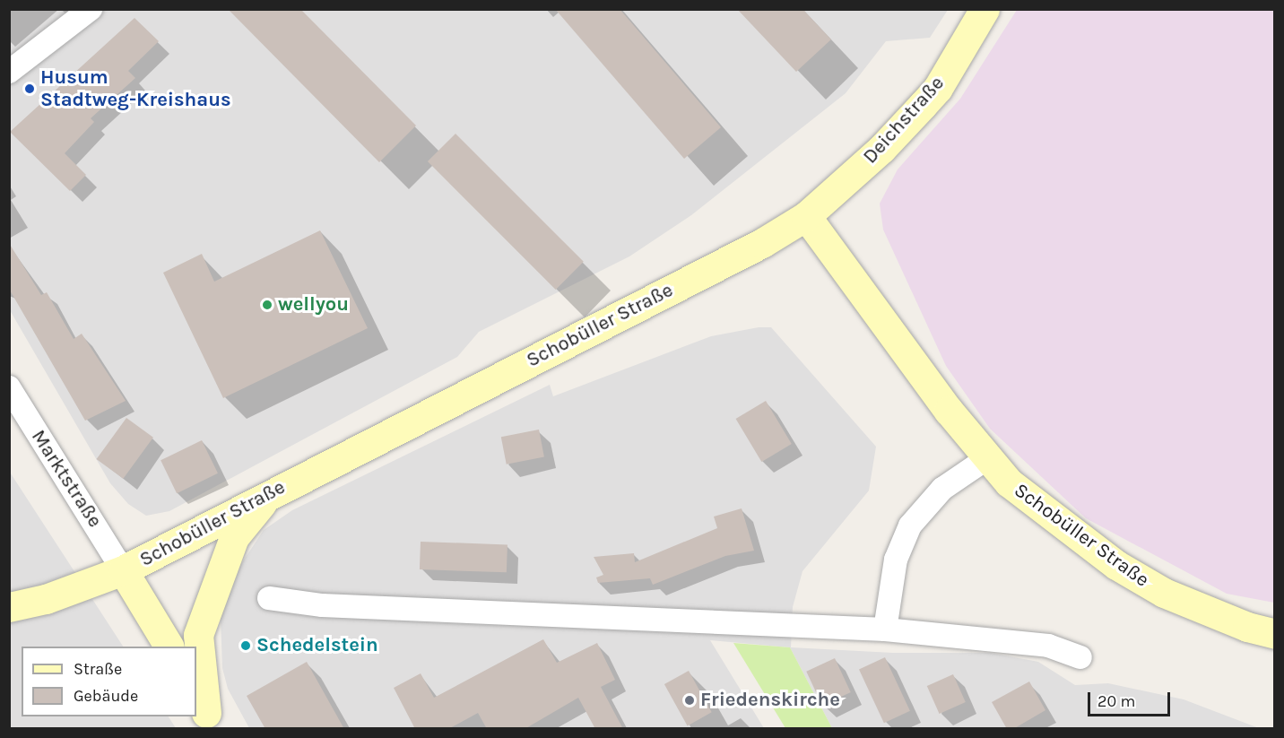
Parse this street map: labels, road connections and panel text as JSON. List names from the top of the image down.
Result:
{
  "streets": {
    "main road": ["Deichstraße", "Schobüller Straße"],
    "street": ["Marktstraße"]
  },
  "crossings": [
    ["Deichstraße", "Schobüller Straße"],
    ["Schobüller Straße", "Marktstraße"]
  ],
  "places": [
    "Husum Stadtweg-Kreishaus",
    "wellyou",
    "Schedelstein",
    "Friedenskirche"
  ],
  "legend": ["Straße", "Gebäude"],
  "scale_bar": "20 m"
}
